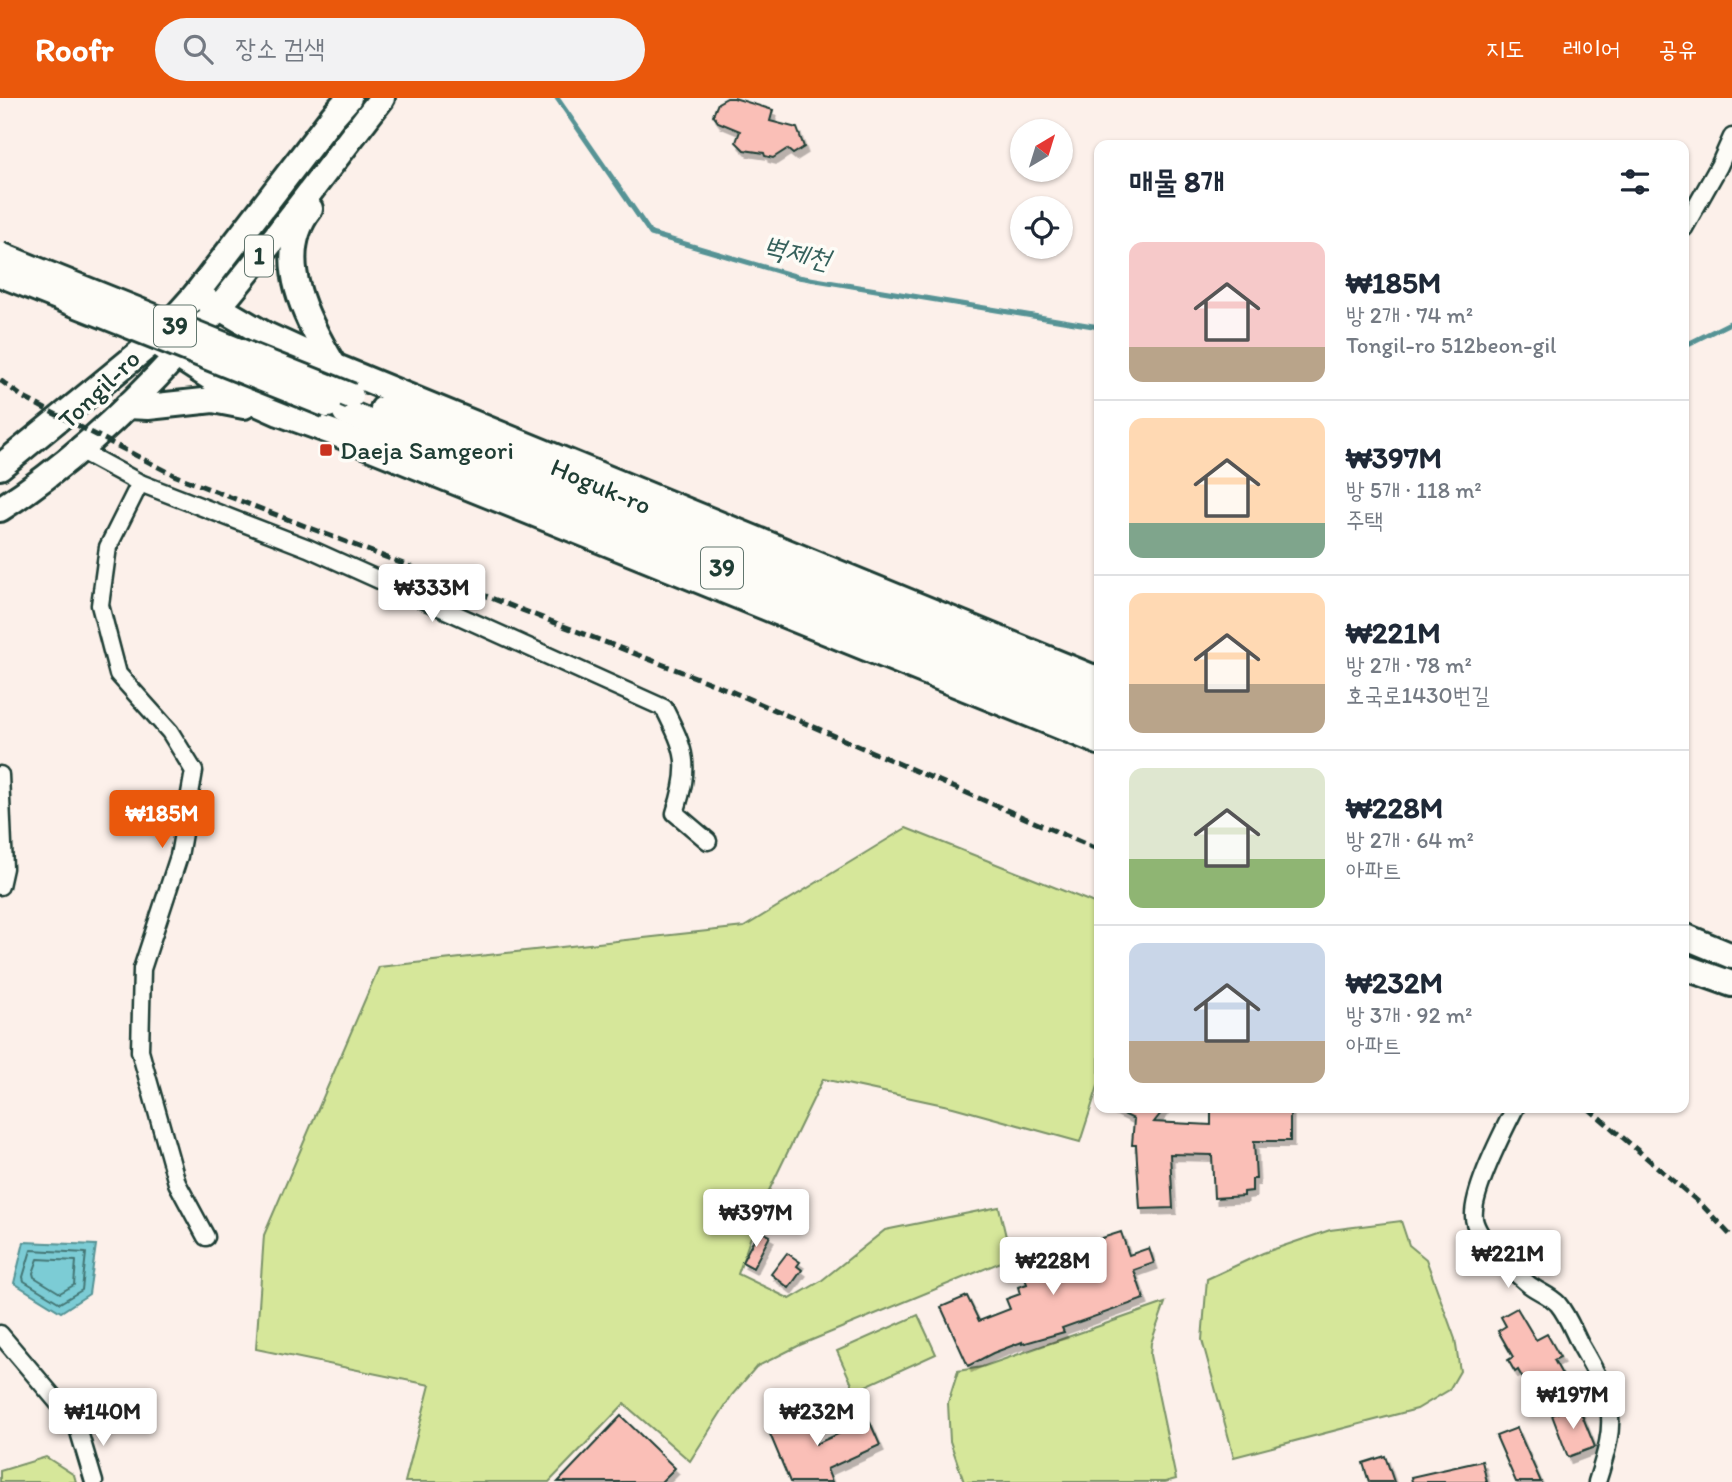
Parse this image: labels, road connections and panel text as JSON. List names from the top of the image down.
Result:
{
  "streets": {
    "main road": [
      "1",
      "39",
      "Tongil-ro",
      "Hoguk-ro"
    ]
  },
  "water": ["벽제천"],
  "places": {
    "transit": ["Daeja Samgeori"]
  },
  "north": "top right",
  "page": {
    "header": "Roofr",
    "search": "장소 검색",
    "nav": ["지도", "레이어", "공유"],
    "heading": "매물 8개",
    "list": [
      {
        "name": "₩185M",
        "note": "방 2개 · 74 m² · Tongil-ro 512beon-gil"
      },
      {
        "name": "₩397M",
        "note": "방 5개 · 118 m² · 주택"
      },
      {
        "name": "₩221M",
        "note": "방 2개 · 78 m² · 호국로1430번길"
      },
      {
        "name": "₩228M",
        "note": "방 2개 · 64 m² · 아파트"
      },
      {
        "name": "₩232M",
        "note": "방 3개 · 92 m² · 아파트"
      }
    ],
    "price": [
      "₩333M",
      "₩185M",
      "₩397M",
      "₩221M",
      "₩228M",
      "₩197M",
      "₩140M",
      "₩232M"
    ]
  }
}
